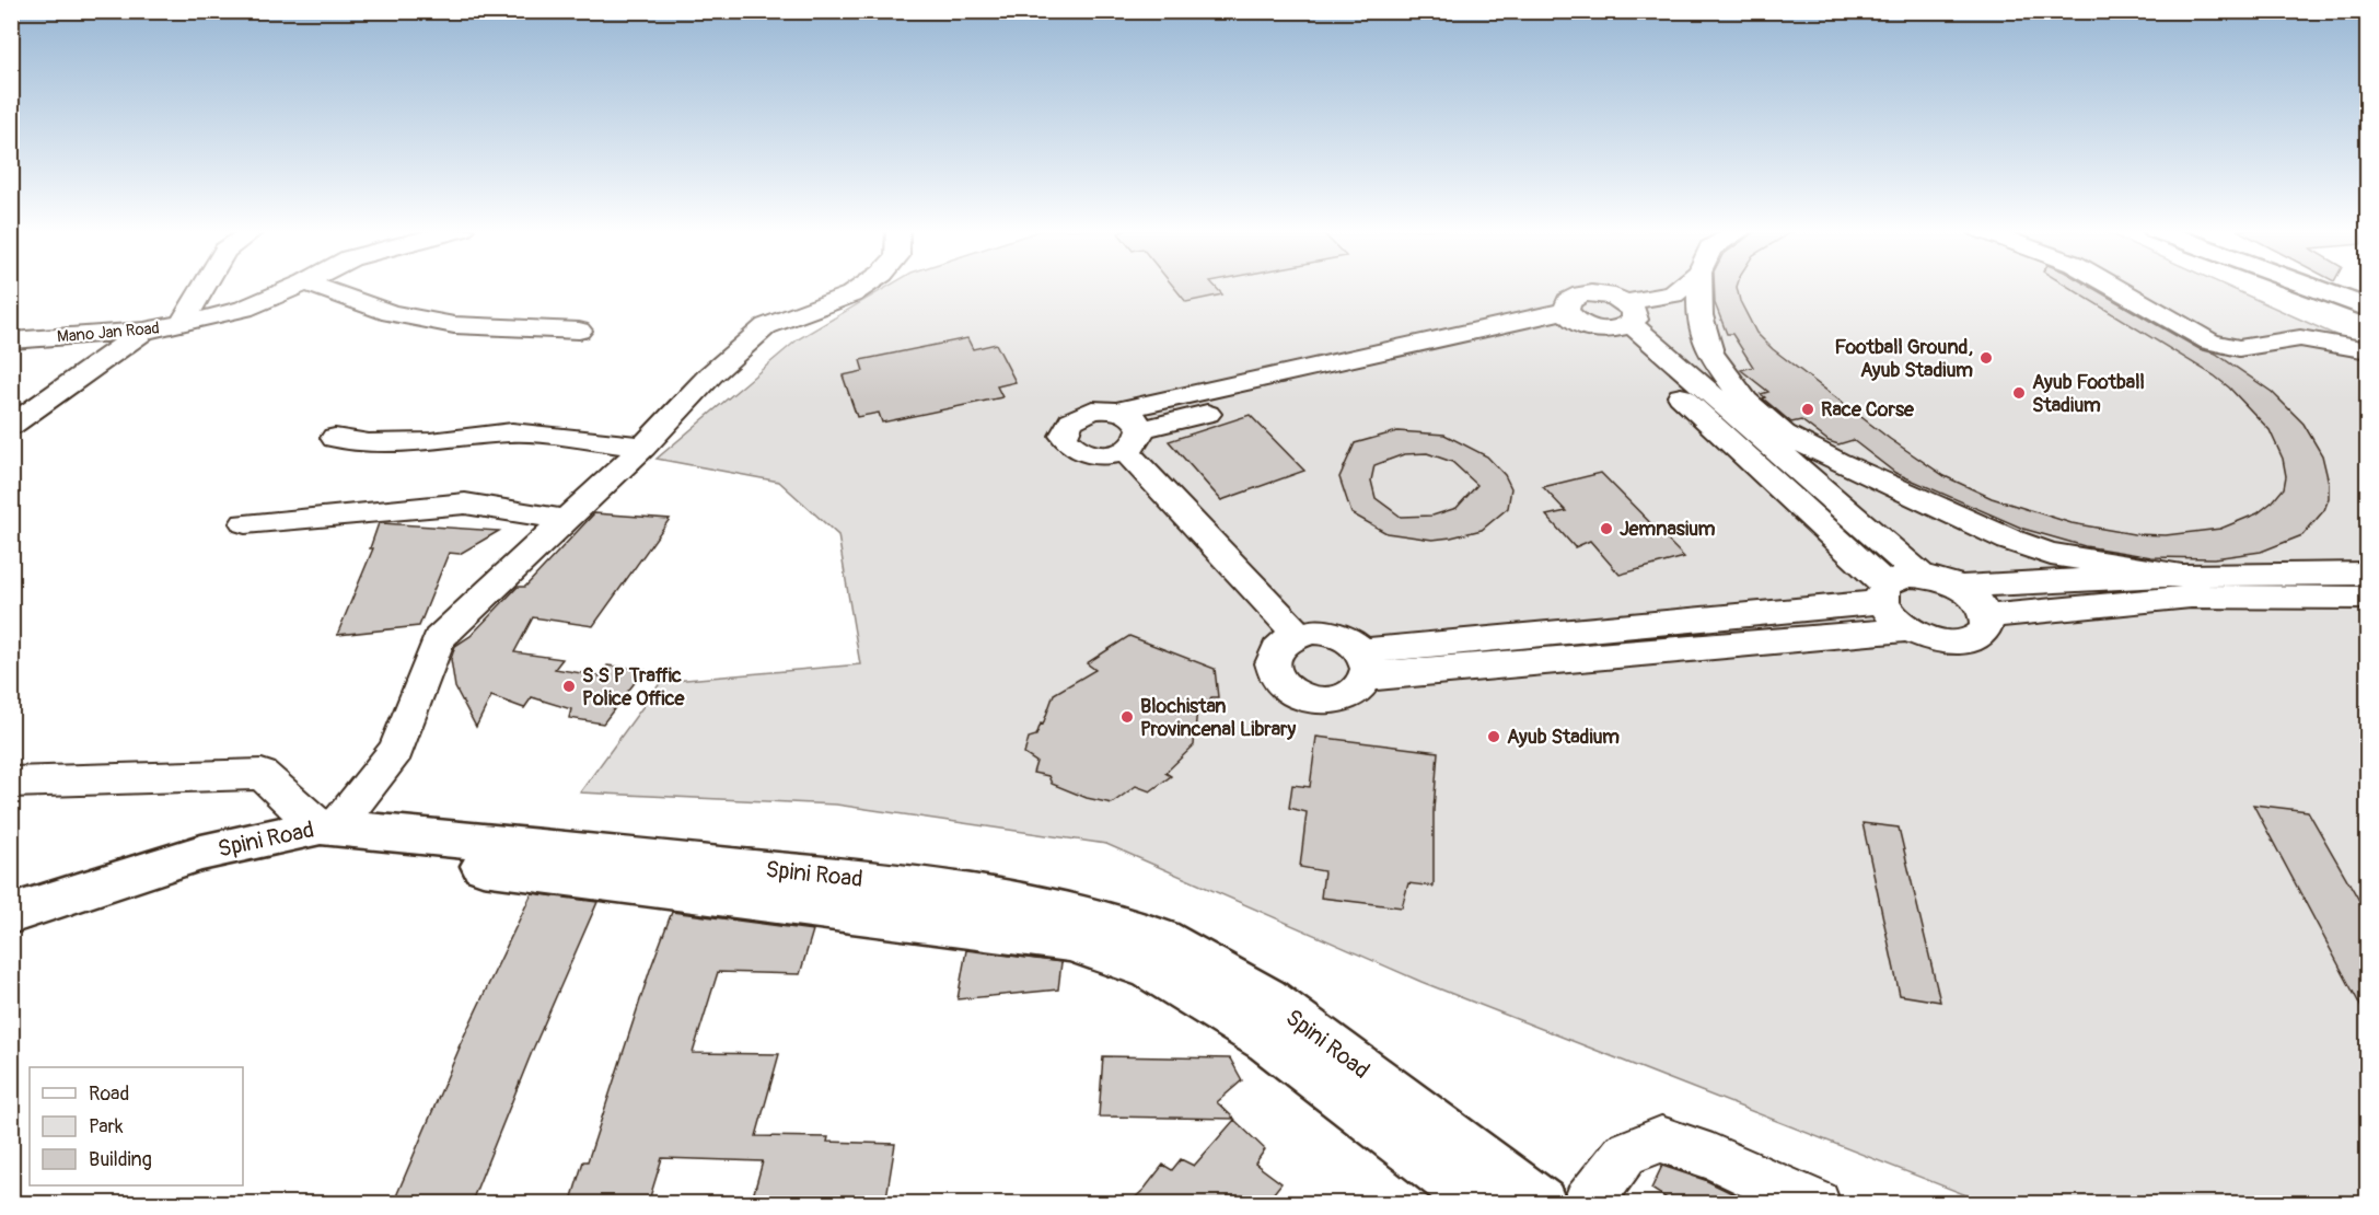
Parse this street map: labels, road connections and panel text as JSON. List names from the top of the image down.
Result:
{
  "streets": {
    "main road": ["Spini Road"],
    "street": ["Mano Jan Road"]
  },
  "places": [
    "Football Ground, Ayub Stadium",
    "Ayub Football Stadium",
    "Race Corse",
    "Jemnasium",
    "S S P Traffic Police Office",
    "Blochistan Provincenal Library",
    "Ayub Stadium"
  ],
  "legend": ["Road", "Park", "Building"]
}
